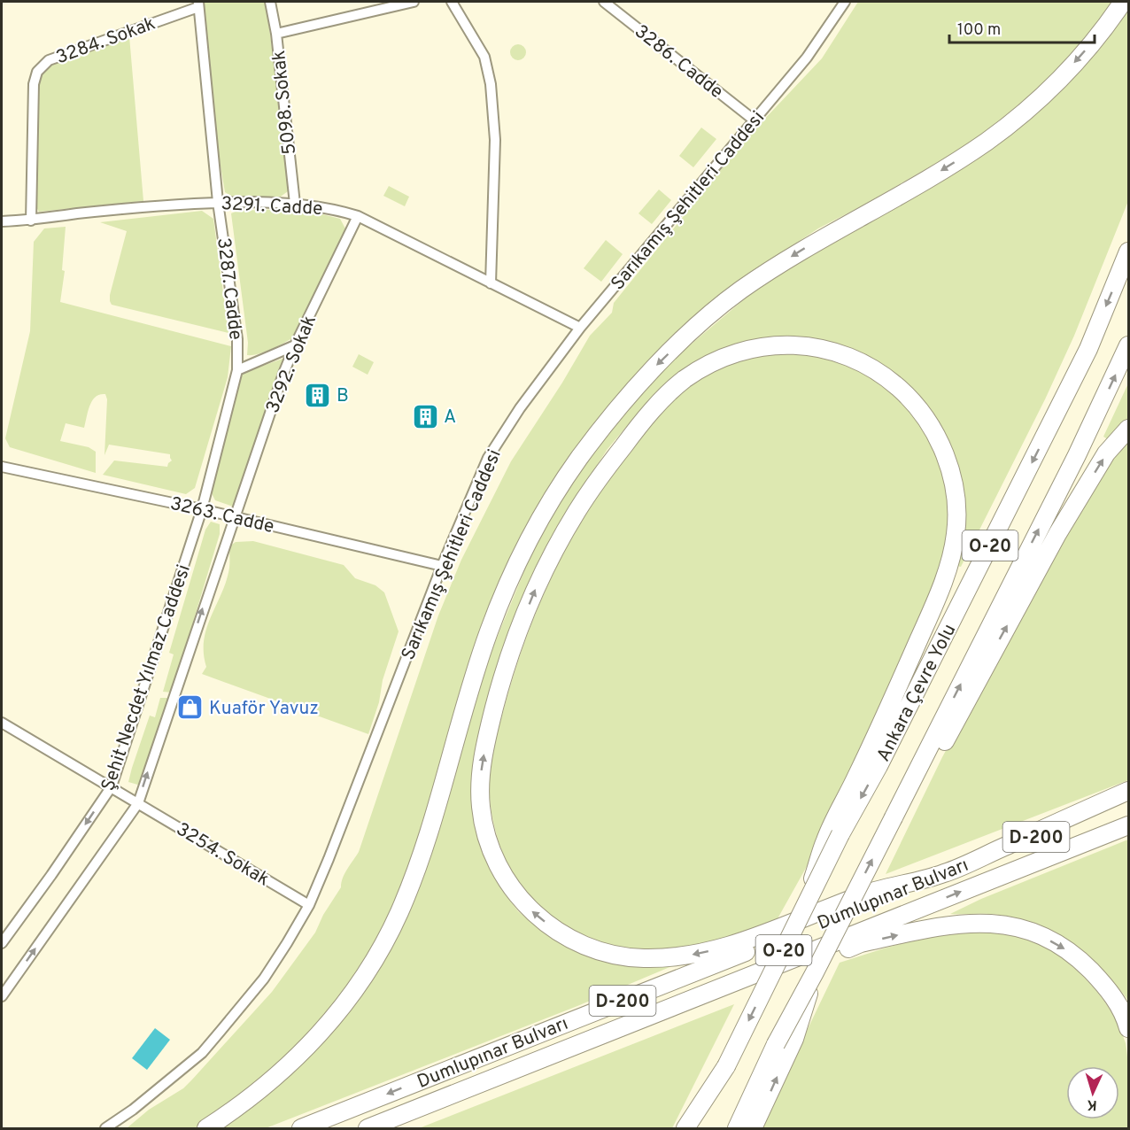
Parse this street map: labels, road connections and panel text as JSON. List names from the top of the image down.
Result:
{
  "streets": {
    "highway": [
      "O-20",
      "Ankara Çevre Yolu",
      "D-200",
      "Dumlupınar Bulvarı"
    ],
    "street": [
      "3284. Sokak",
      "3286. Cadde",
      "5098. Sokak",
      "Sarıkamış Şehitleri Caddesi",
      "3291. Cadde",
      "3287. Cadde",
      "3292. Sokak",
      "3263. Cadde",
      "Şehit Necdet Yılmaz Caddesi",
      "3254. Sokak"
    ]
  },
  "crossings": [
    ["3284. Sokak", "3291. Cadde"],
    ["3284. Sokak", "3287. Cadde"],
    ["3286. Cadde", "Sarıkamış Şehitleri Caddesi"],
    ["5098. Sokak", "3291. Cadde"],
    ["Sarıkamış Şehitleri Caddesi", "3291. Cadde"],
    ["Sarıkamış Şehitleri Caddesi", "3263. Cadde"],
    ["Sarıkamış Şehitleri Caddesi", "3254. Sokak"],
    ["3291. Cadde", "3287. Cadde"],
    ["3291. Cadde", "3292. Sokak"],
    ["3287. Cadde", "3263. Cadde"],
    ["3287. Cadde", "Şehit Necdet Yılmaz Caddesi"],
    ["3292. Sokak", "3263. Cadde"],
    ["3292. Sokak", "Şehit Necdet Yılmaz Caddesi"],
    ["3263. Cadde", "Şehit Necdet Yılmaz Caddesi"],
    ["Şehit Necdet Yılmaz Caddesi", "3254. Sokak"]
  ],
  "places": {
    "building": ["B", "A"],
    "shop": ["Kuaför Yavuz"]
  },
  "scale_bar": "100 m",
  "north": "bottom"
}
